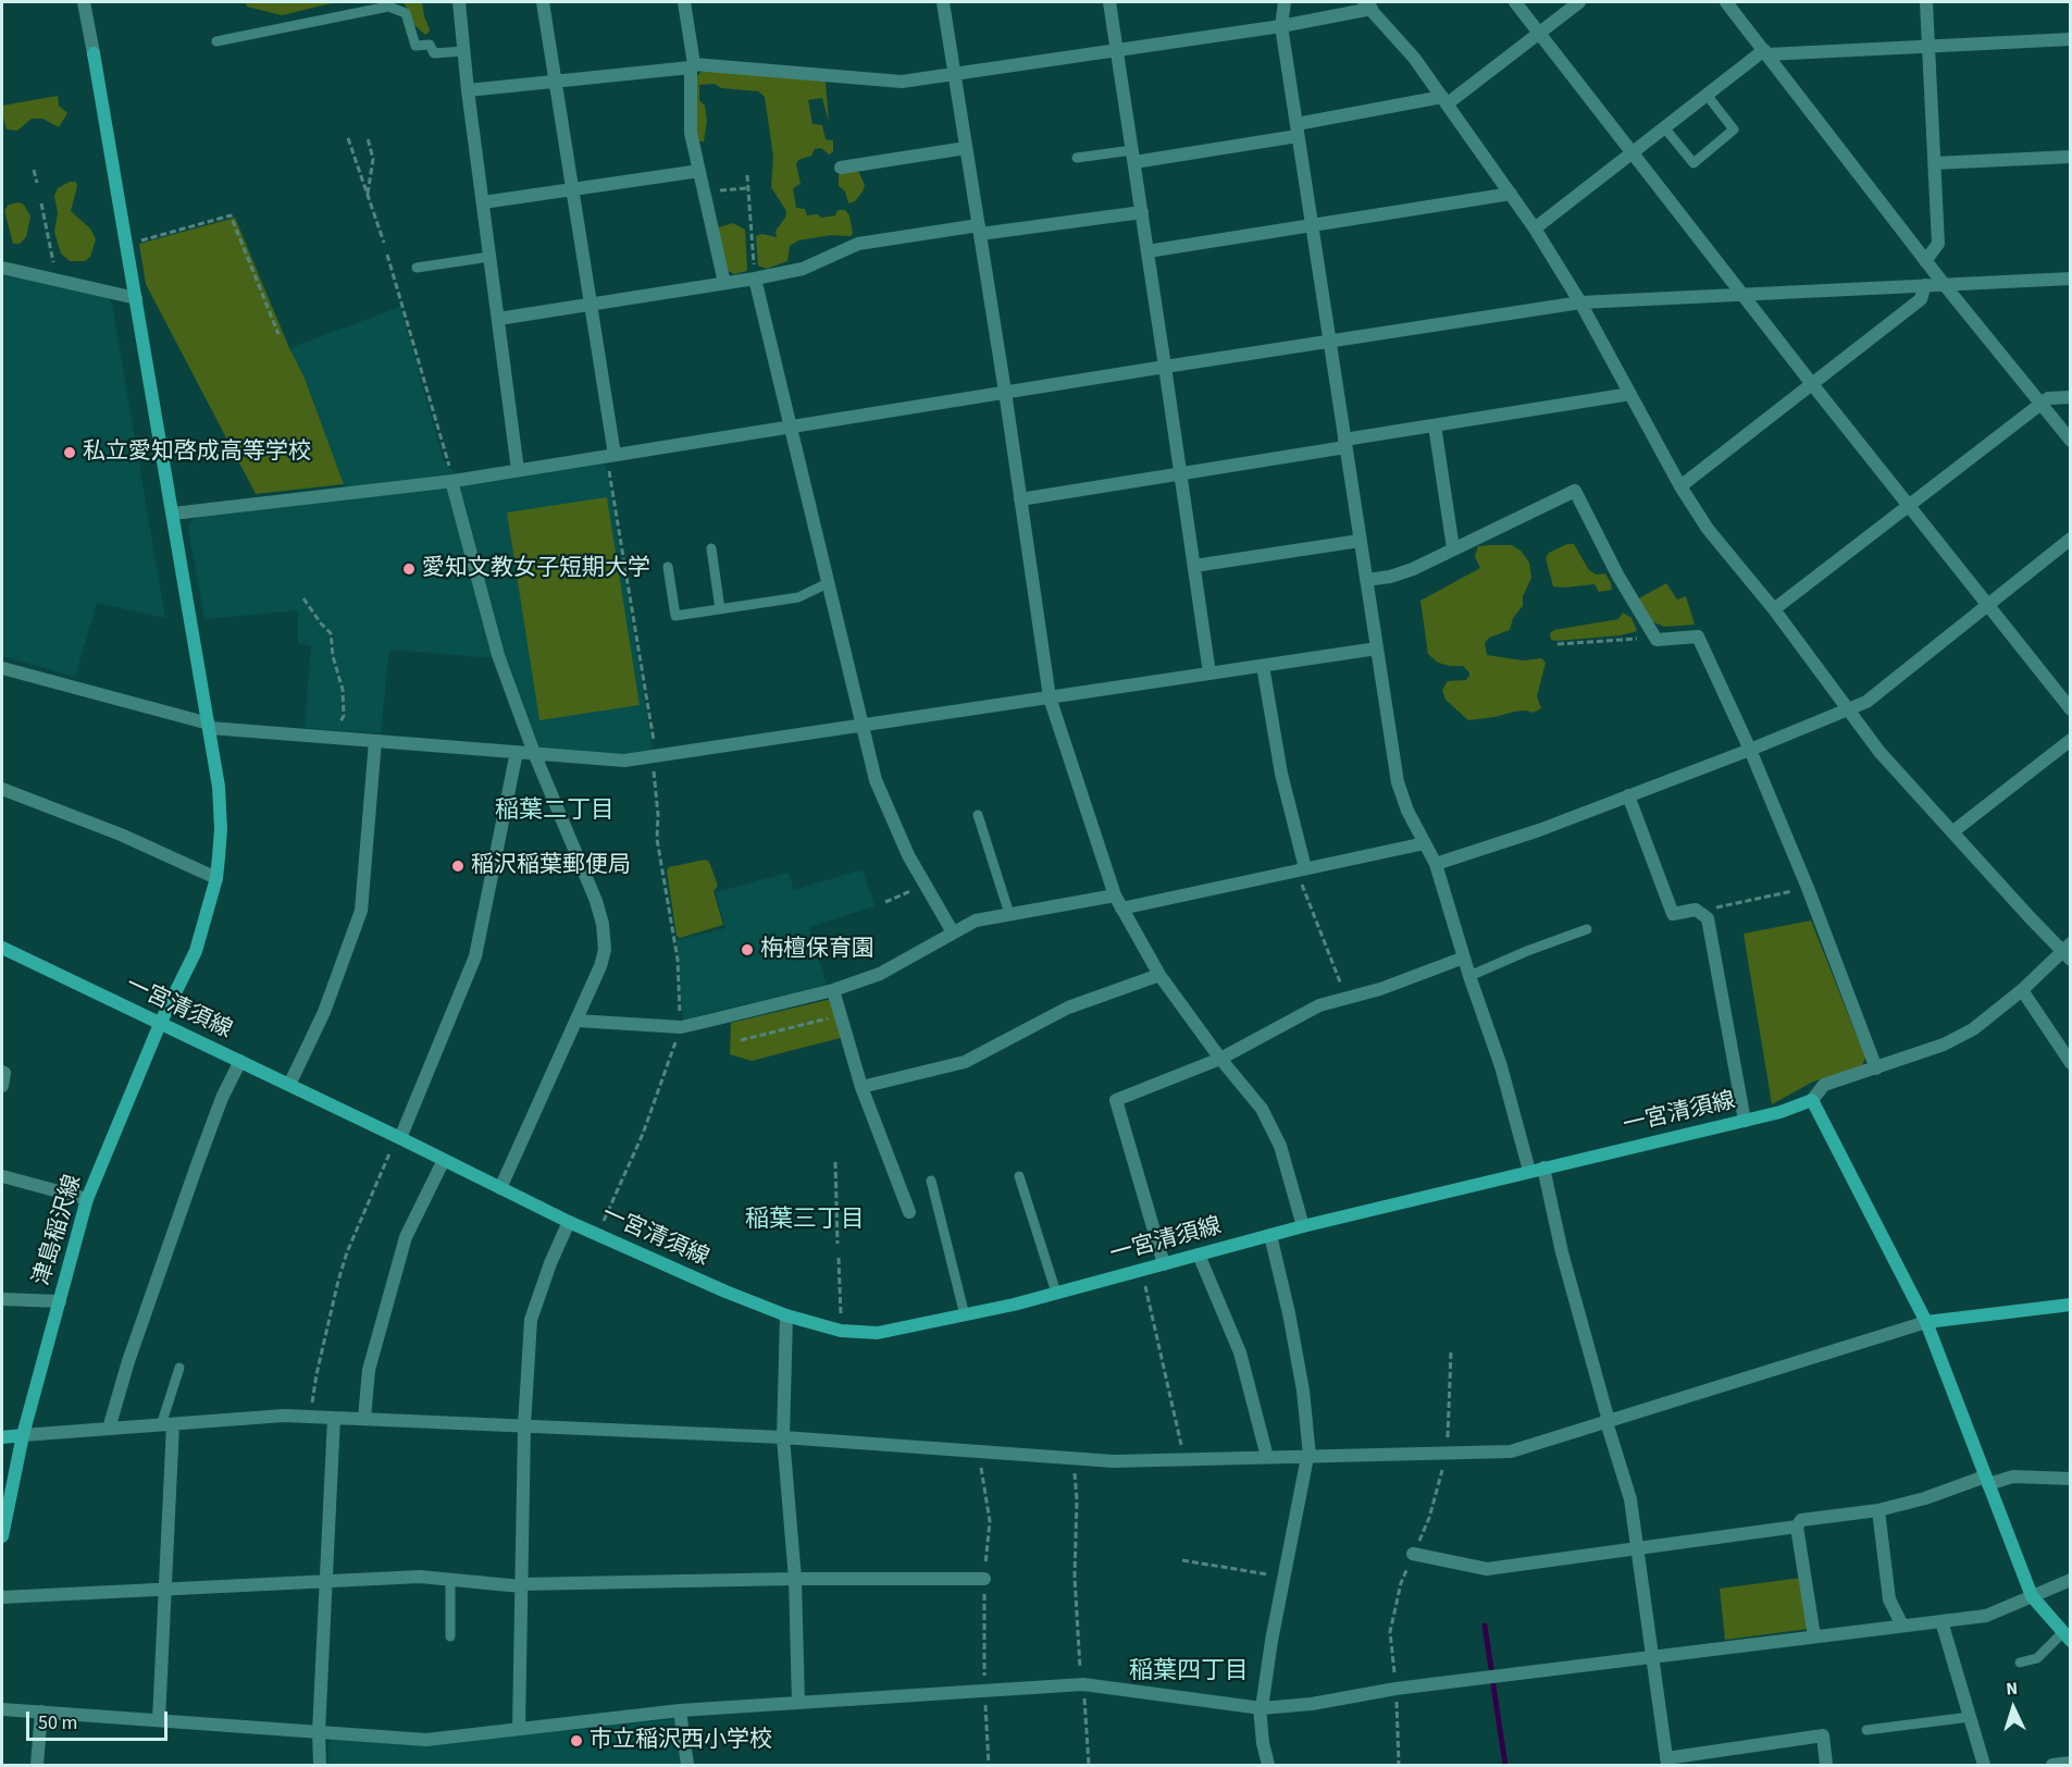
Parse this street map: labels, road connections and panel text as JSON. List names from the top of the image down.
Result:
{
  "streets": {
    "main road": ["一宮清須線", "津島稲沢線"]
  },
  "crossings": [
    ["一宮清須線", "津島稲沢線"]
  ],
  "districts": ["稲葉二丁目", "稲葉三丁目", "稲葉四丁目"],
  "places": [
    "私立愛知啓成高等学校",
    "愛知文教女子短期大学",
    "稲沢稲葉郵便局",
    "栴檀保育園",
    "市立稲沢西小学校"
  ],
  "scale_bar": "50 m",
  "north": "top"
}
